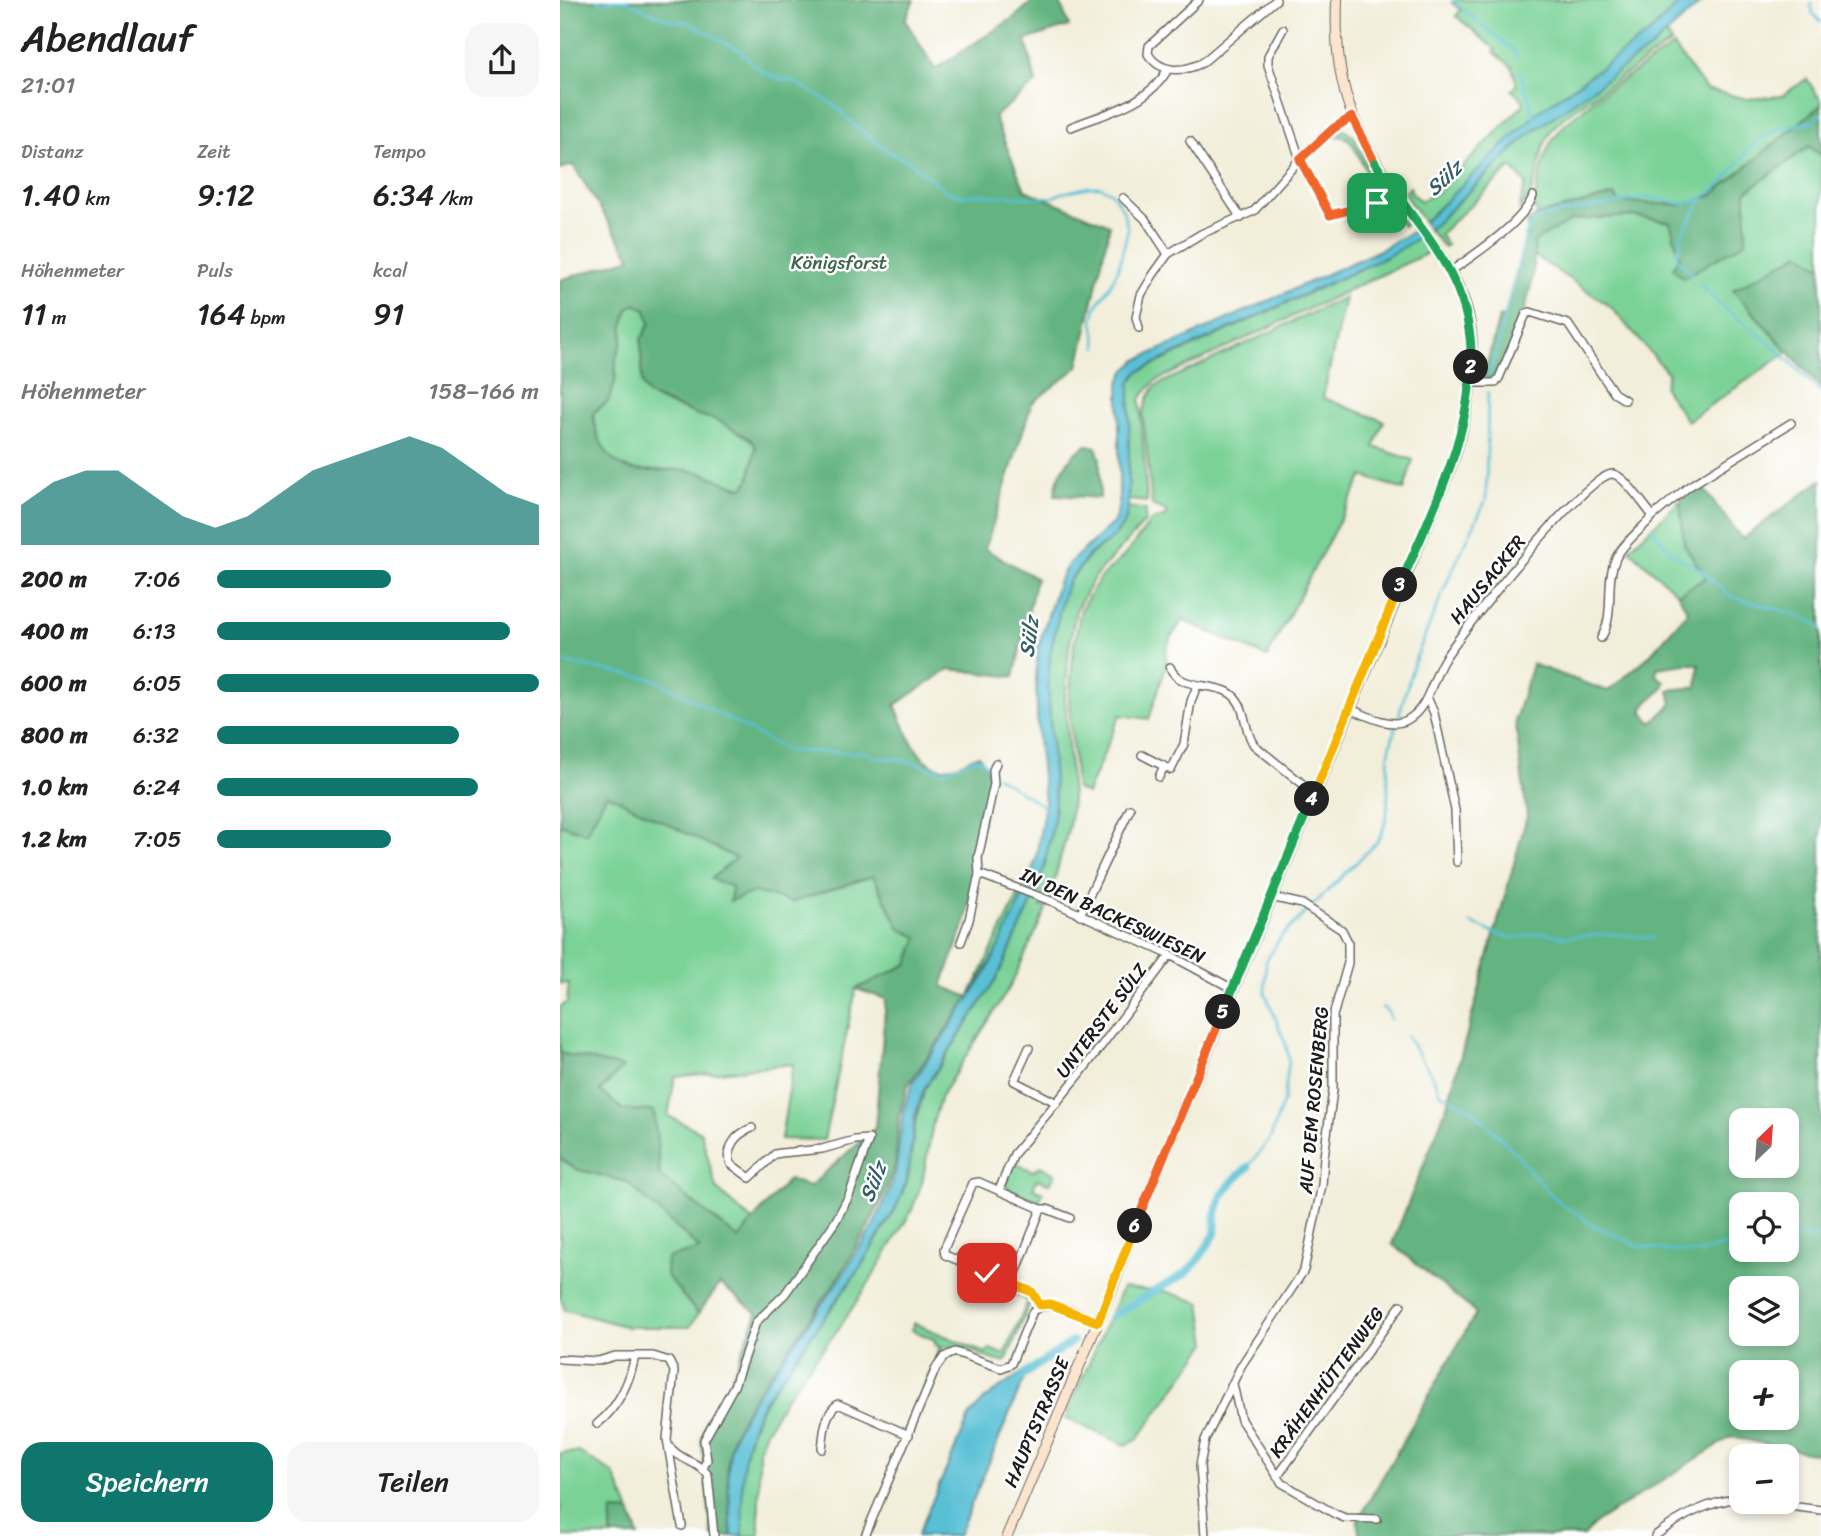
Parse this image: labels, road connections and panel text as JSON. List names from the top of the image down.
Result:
{
  "streets": {
    "main road": ["HAUPTSTRASSE"],
    "street": [
      "HAUSACKER",
      "IN DEN BACKESWIESEN",
      "UNTERSTE SÜLZ",
      "AUF DEM ROSENBERG",
      "KRÄHENHÜTTENWEG"
    ]
  },
  "crossings": [
    ["HAUSACKER", "HAUPTSTRASSE"],
    ["IN DEN BACKESWIESEN", "UNTERSTE SÜLZ"],
    ["IN DEN BACKESWIESEN", "HAUPTSTRASSE"],
    ["AUF DEM ROSENBERG", "HAUPTSTRASSE"]
  ],
  "water": ["Sülz"],
  "parks": ["Königsforst"],
  "north": "top right",
  "page": {
    "heading": ["Abendlauf", "21:01"],
    "stats": [
      ["Distanz", "1.40 km"],
      ["Zeit", "9:12"],
      ["Tempo", "6:34 /km"],
      ["Höhenmeter", "11 m"],
      ["Puls", "164 bpm"],
      ["kcal", "91"]
    ],
    "pins": [
      "2",
      "3",
      "4",
      "5",
      "6"
    ],
    "chart": ["Höhenmeter", "158–166 m"],
    "list": [
      {
        "name": "200 m",
        "note": "7:06"
      },
      {
        "name": "400 m",
        "note": "6:13"
      },
      {
        "name": "600 m",
        "note": "6:05"
      },
      {
        "name": "800 m",
        "note": "6:32"
      },
      {
        "name": "1.0 km",
        "note": "6:24"
      },
      {
        "name": "1.2 km",
        "note": "7:05"
      }
    ],
    "map_buttons": ["+", "−"],
    "buttons": ["Speichern", "Teilen"]
  }
}
